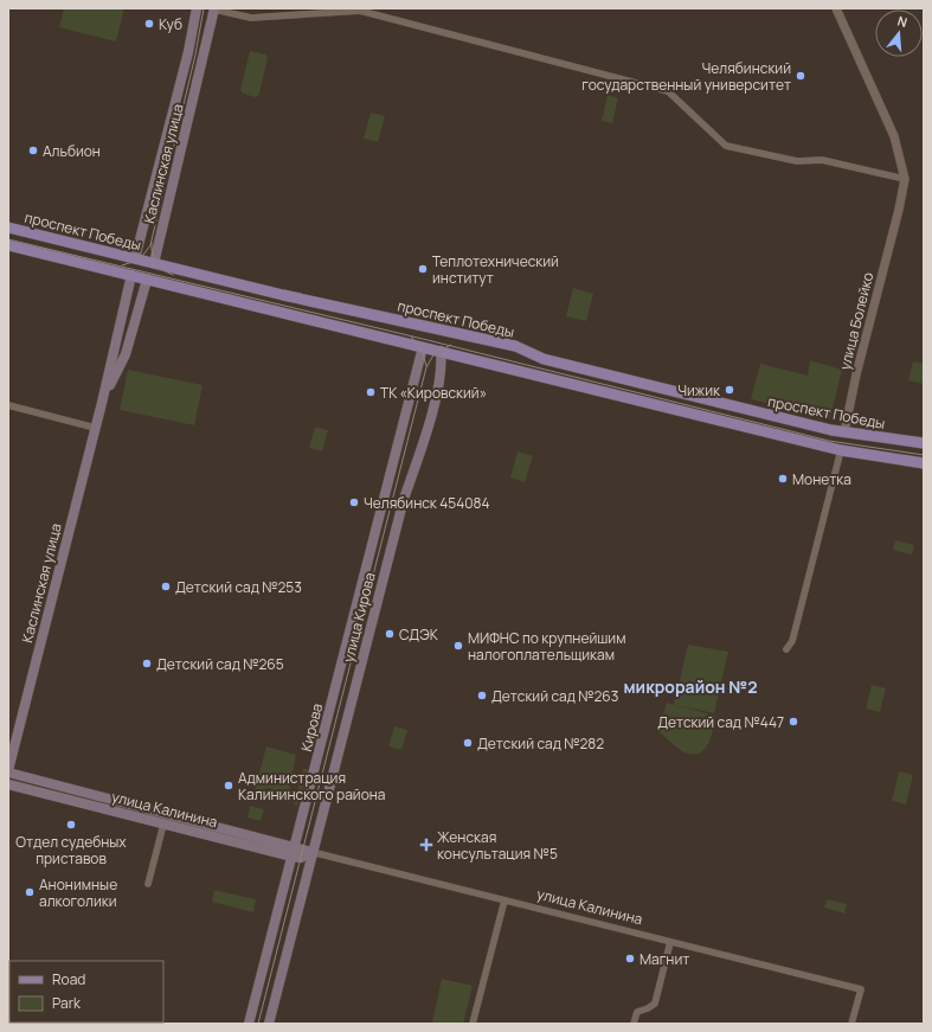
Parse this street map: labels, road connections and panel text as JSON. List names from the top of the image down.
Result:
{
  "streets": {
    "main road": [
      "Каслинская улица",
      "проспект Победы",
      "улица Болейко",
      "улица Кирова",
      "Кирова",
      "улица Калинина"
    ]
  },
  "crossings": [
    ["Каслинская улица", "проспект Победы"],
    ["Каслинская улица", "улица Калинина"],
    ["проспект Победы", "улица Болейко"],
    ["проспект Победы", "улица Кирова"],
    ["проспект Победы", "Кирова"],
    ["улица Кирова", "улица Калинина"],
    ["Кирова", "улица Калинина"]
  ],
  "districts": ["микрорайон №2"],
  "places": {
    "other": [
      "Куб",
      "Челябинский государственный университет",
      "Альбион",
      "Теплотехнический институт",
      "Чижик",
      "ТК «Кировский»",
      "Монетка",
      "Челябинск 454084",
      "Детский сад №253",
      "СДЭК",
      "МИФНС по крупнейшим налогоплательщикам",
      "Детский сад №265",
      "Детский сад №263",
      "Детский сад №447",
      "Детский сад №282",
      "Администрация Калининского района",
      "Отдел судебных приставов",
      "Анонимные алкоголики",
      "Магнит"
    ],
    "health": ["Женская консультация №5"]
  },
  "legend": ["Road", "Park"],
  "north": "top"
}
